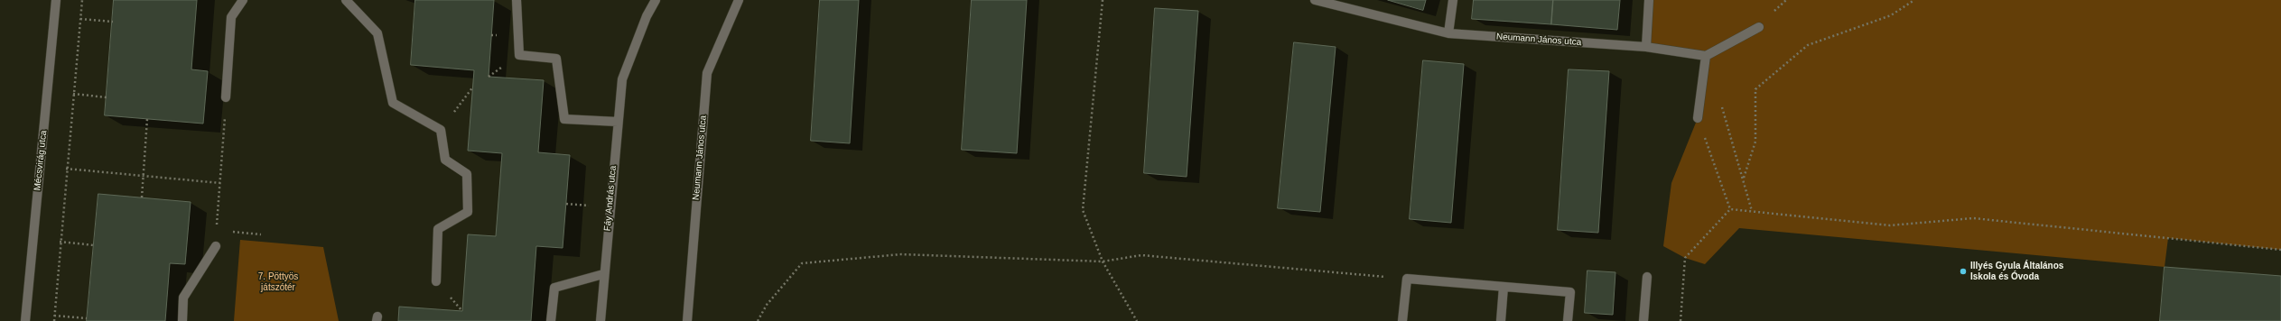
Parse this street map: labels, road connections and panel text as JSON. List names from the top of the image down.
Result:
{
  "streets": {
    "street": ["Neumann János utca", "Mécsvirág utca", "Fáy András utca"]
  },
  "parks": ["7. Pöttyös játszótér"],
  "places": ["Illyés Gyula Általános Iskola és Óvoda"]
}
